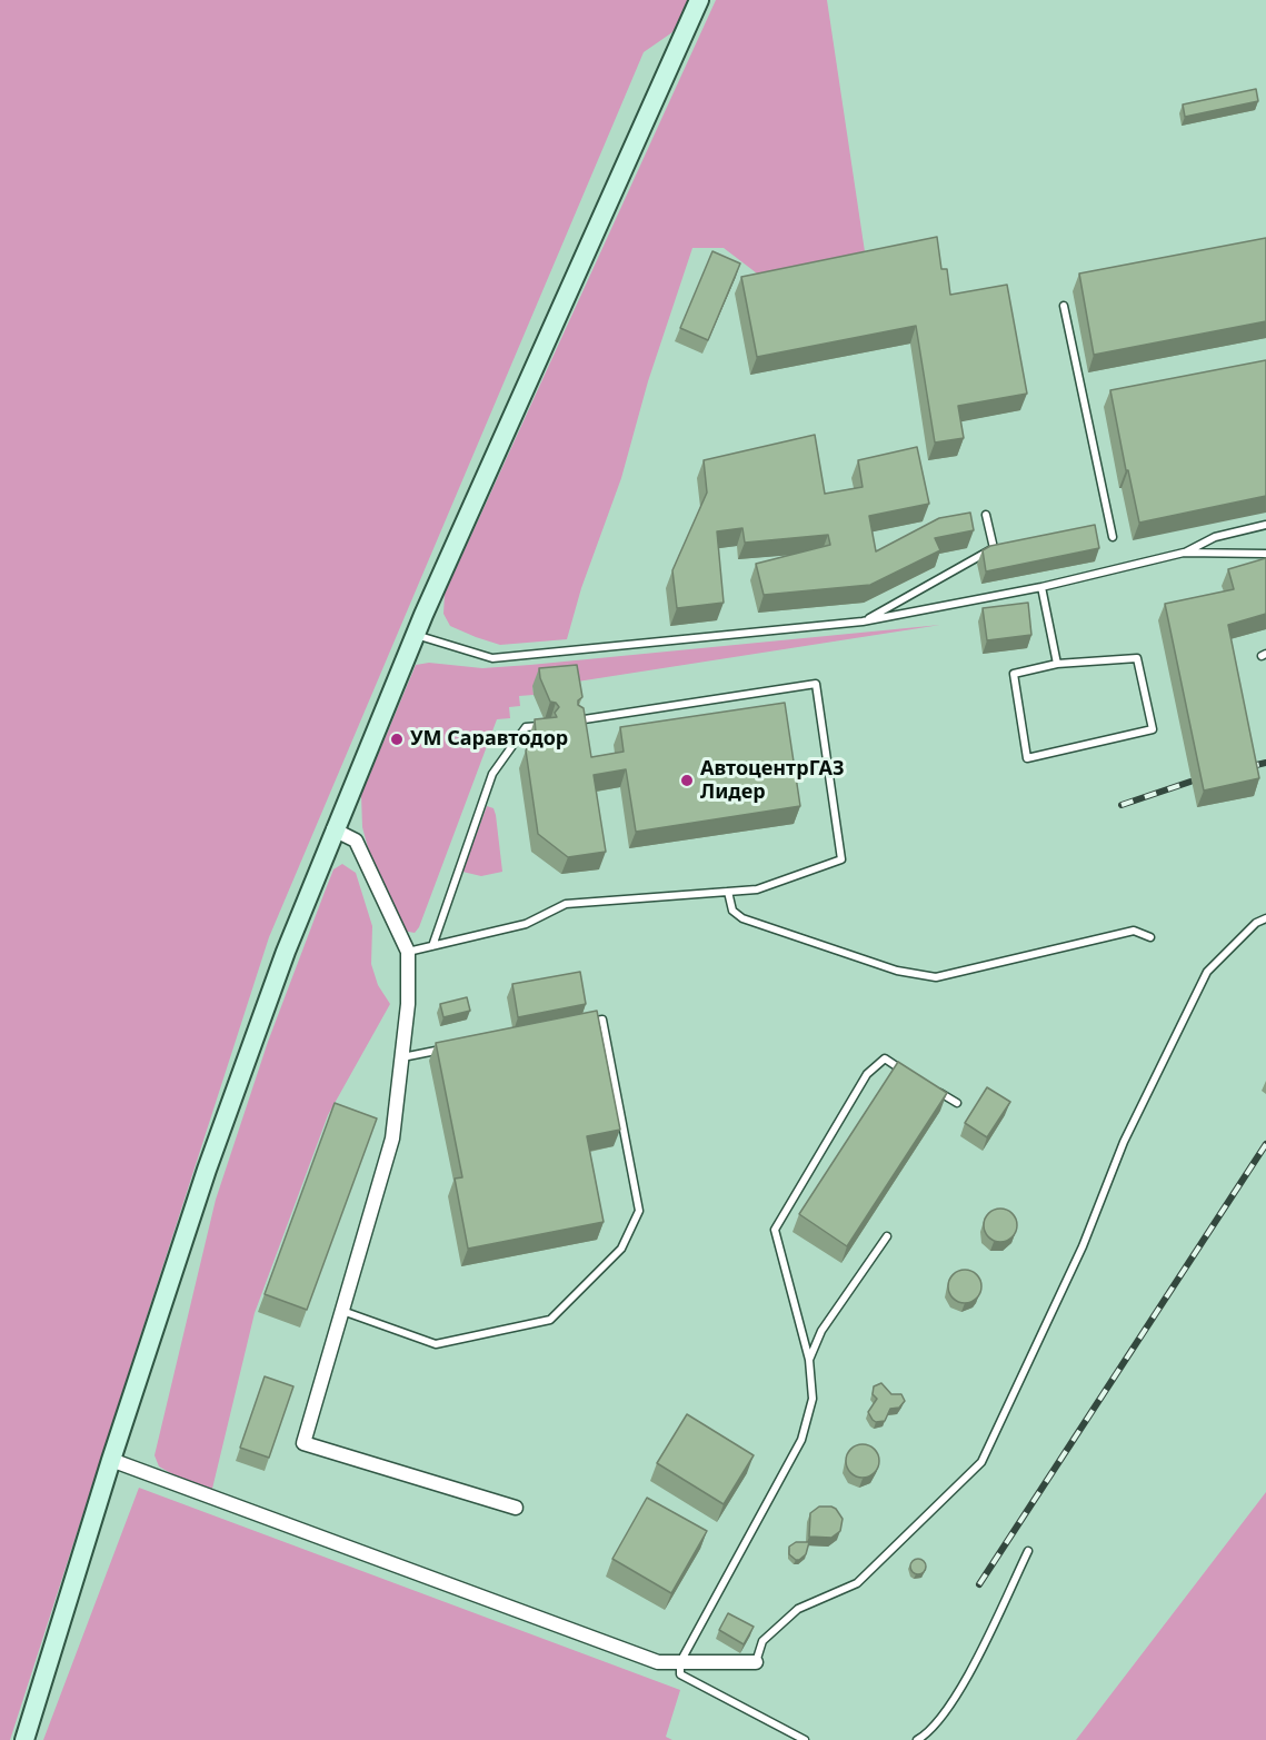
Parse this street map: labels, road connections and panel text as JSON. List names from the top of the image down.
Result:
{
  "places": ["УМ Саравтодор", "АвтоцентрГАЗ Лидер"]
}
